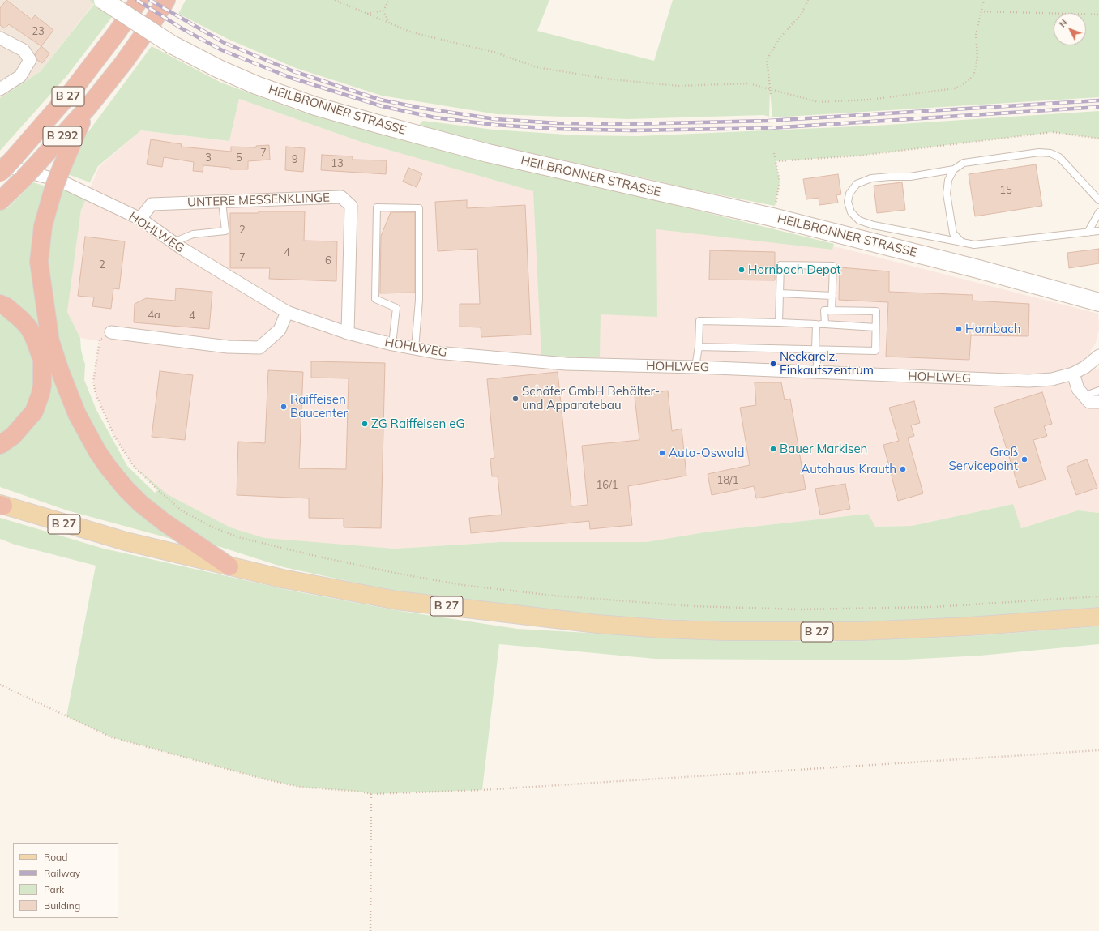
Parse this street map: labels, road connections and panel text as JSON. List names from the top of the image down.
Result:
{
  "streets": {
    "highway": ["B 27", "B 292"],
    "street": ["HEILBRONNER STRASSE", "UNTERE MESSENKLINGE", "HOHLWEG"]
  },
  "crossings": [
    ["B 27", "B 292"],
    ["B 27", "HOHLWEG"],
    ["UNTERE MESSENKLINGE", "HOHLWEG"]
  ],
  "places": [
    "Hornbach Depot",
    "Hornbach",
    "Neckarelz, Einkaufszentrum",
    "Schäfer GmbH Behälter- und Apparatebau",
    "Raiffeisen Baucenter",
    "ZG Raiffeisen eG",
    "Bauer Markisen",
    "Auto-Oswald",
    "Groß Servicepoint",
    "Autohaus Krauth"
  ],
  "house_numbers": [
    "23",
    "7",
    "3",
    "5",
    "9",
    "13",
    "15",
    "2",
    "4",
    "7",
    "6",
    "2",
    "4a",
    "4",
    "18/1",
    "16/1"
  ],
  "legend": [
    "Road",
    "Railway",
    "Park",
    "Building"
  ],
  "north": "top left"
}
